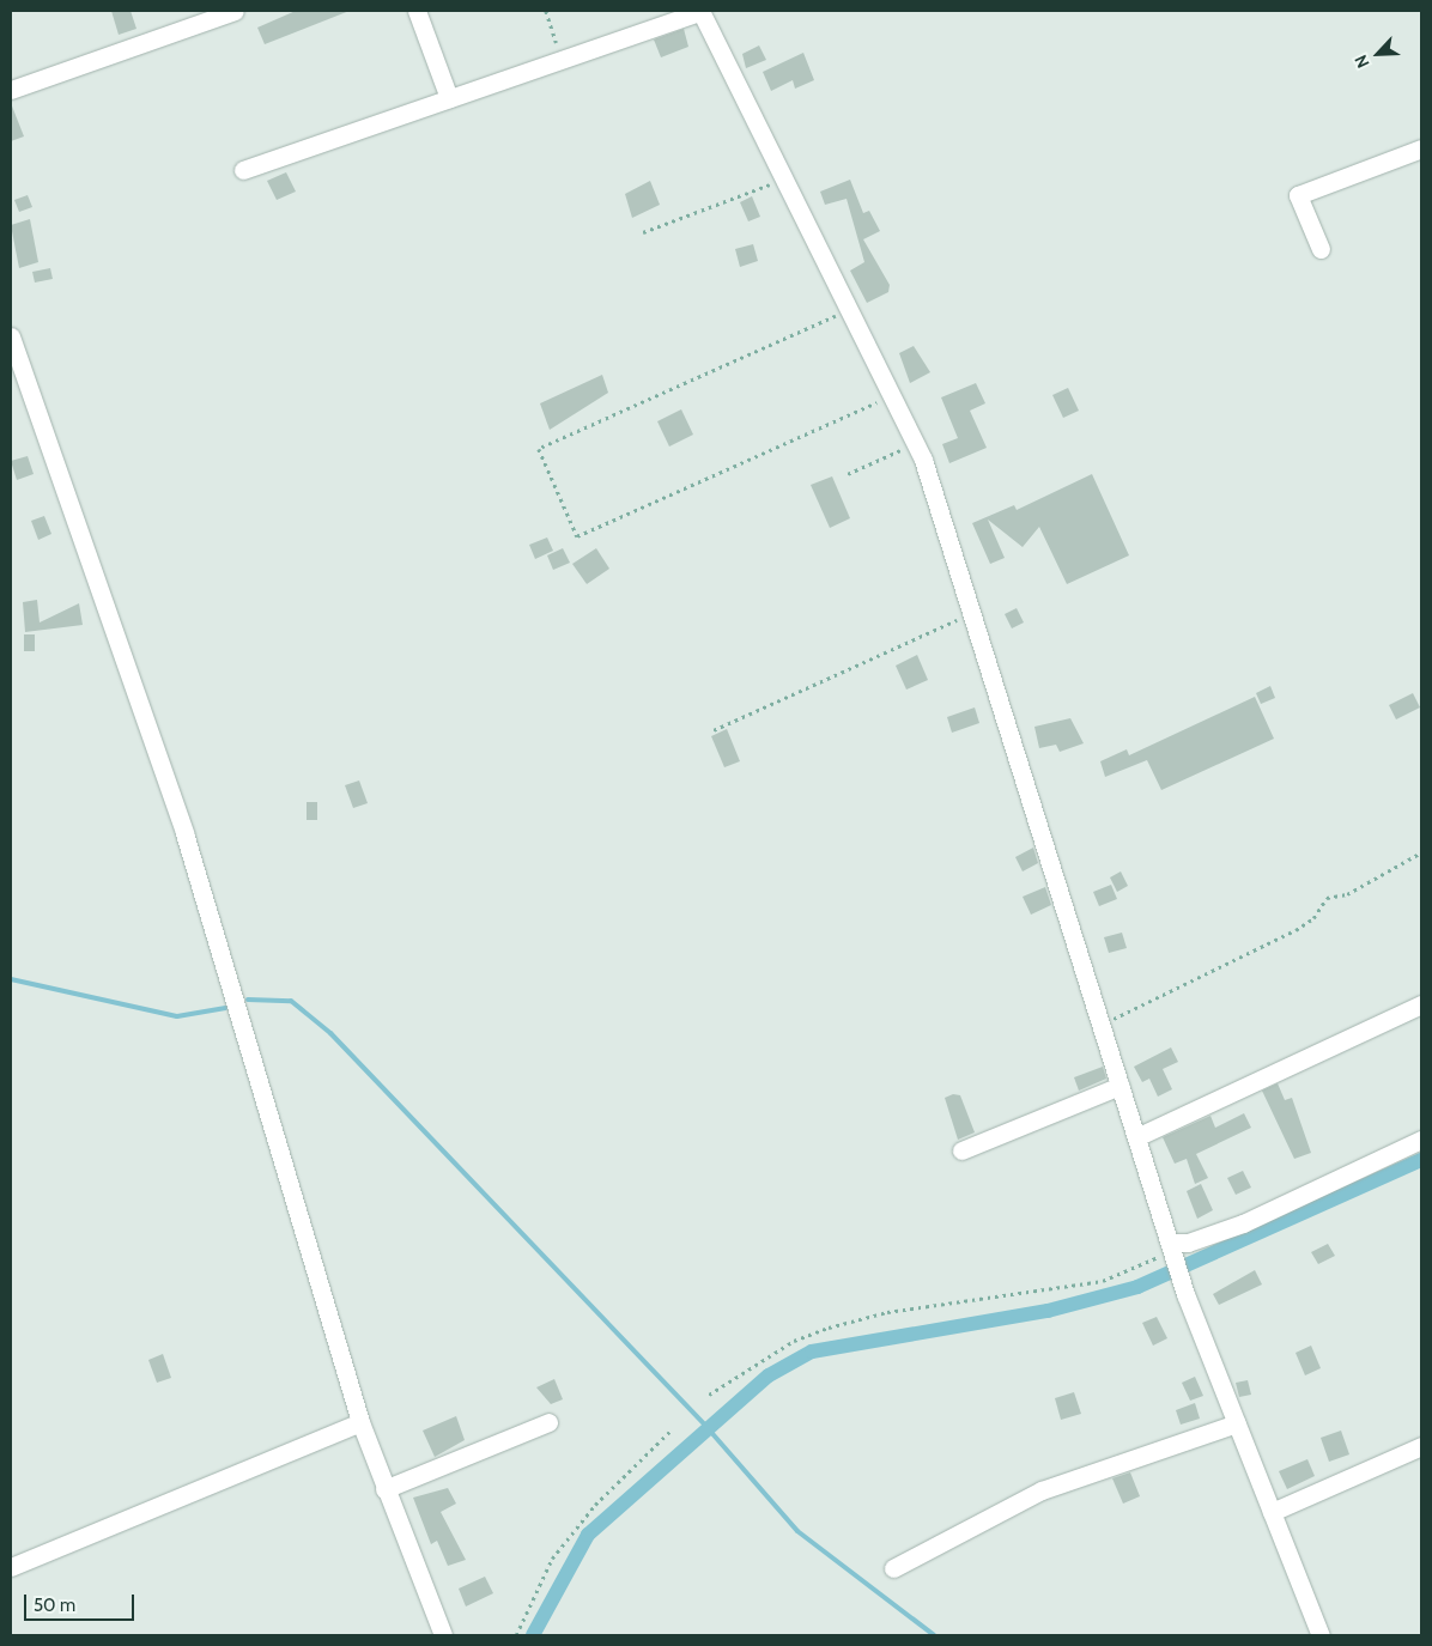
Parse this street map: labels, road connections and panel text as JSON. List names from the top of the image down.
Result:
{
  "scale_bar": "50 m",
  "north": "bottom left"
}
